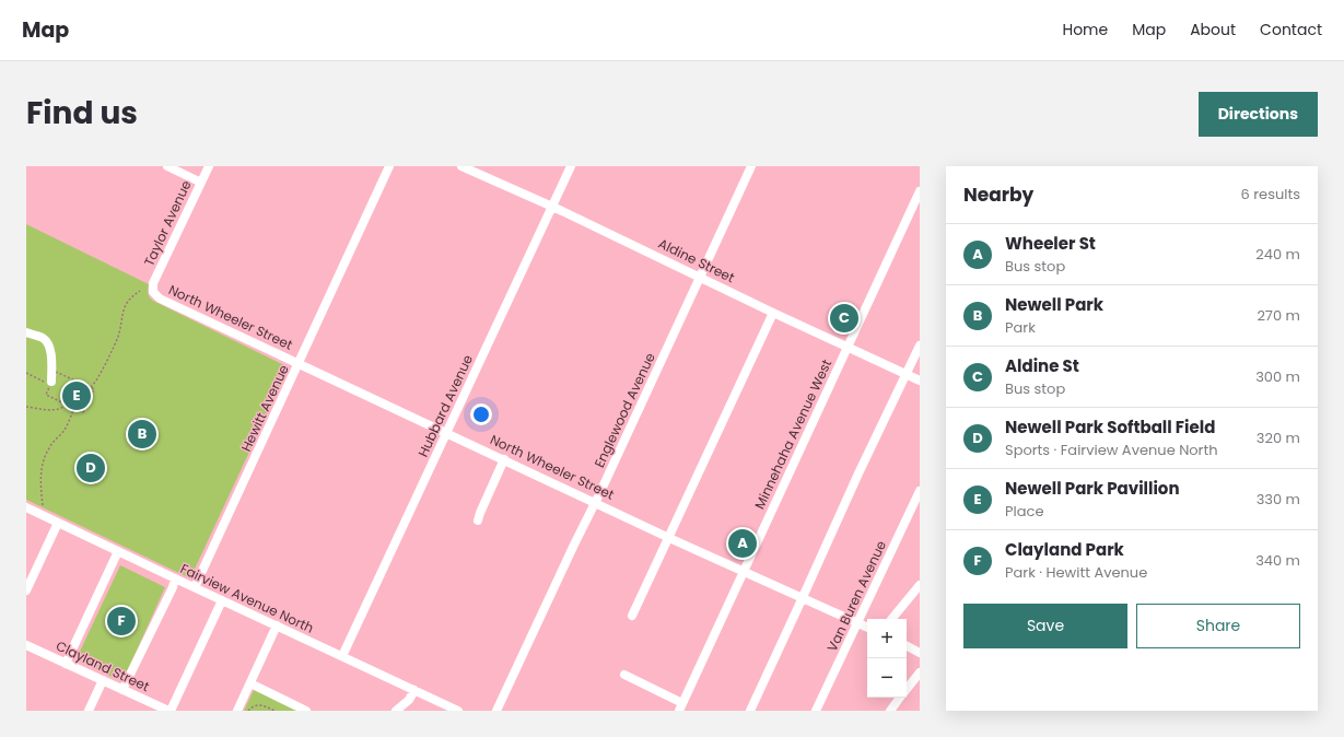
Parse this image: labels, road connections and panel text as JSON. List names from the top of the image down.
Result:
{
  "streets": {
    "street": [
      "Taylor Avenue",
      "Aldine Street",
      "North Wheeler Street",
      "Hubbard Avenue",
      "Hewitt Avenue",
      "Englewood Avenue",
      "Minnehaha Avenue West",
      "Van Buren Avenue",
      "Fairview Avenue North",
      "Clayland Street"
    ]
  },
  "crossings": [
    ["Taylor Avenue", "North Wheeler Street"],
    ["Aldine Street", "Hubbard Avenue"],
    ["Aldine Street", "Englewood Avenue"],
    ["Aldine Street", "Minnehaha Avenue West"],
    ["North Wheeler Street", "Hubbard Avenue"],
    ["North Wheeler Street", "Hewitt Avenue"],
    ["North Wheeler Street", "Englewood Avenue"],
    ["North Wheeler Street", "Minnehaha Avenue West"],
    ["North Wheeler Street", "Van Buren Avenue"],
    ["Hubbard Avenue", "Fairview Avenue North"],
    ["Hewitt Avenue", "Fairview Avenue North"]
  ],
  "page": {
    "header": "Map",
    "nav": [
      "Home",
      "Map",
      "About",
      "Contact"
    ],
    "title": "Find us",
    "buttons": [
      "Directions",
      ["Save", "Share"]
    ],
    "heading": ["Nearby", "6 results"],
    "list": [
      {
        "mark": "A",
        "name": "Wheeler St",
        "note": "Bus stop",
        "value": "240 m"
      },
      {
        "mark": "B",
        "name": "Newell Park",
        "note": "Park",
        "value": "270 m"
      },
      {
        "mark": "C",
        "name": "Aldine St",
        "note": "Bus stop",
        "value": "300 m"
      },
      {
        "mark": "D",
        "name": "Newell Park Softball Field",
        "note": "Sports · Fairview Avenue North",
        "value": "320 m"
      },
      {
        "mark": "E",
        "name": "Newell Park Pavillion",
        "note": "Place",
        "value": "330 m"
      },
      {
        "mark": "F",
        "name": "Clayland Park",
        "note": "Park · Hewitt Avenue",
        "value": "340 m"
      }
    ],
    "pins": [
      "C",
      "E",
      "B",
      "D",
      "A",
      "F"
    ],
    "map_buttons": ["+", "−"]
  }
}
